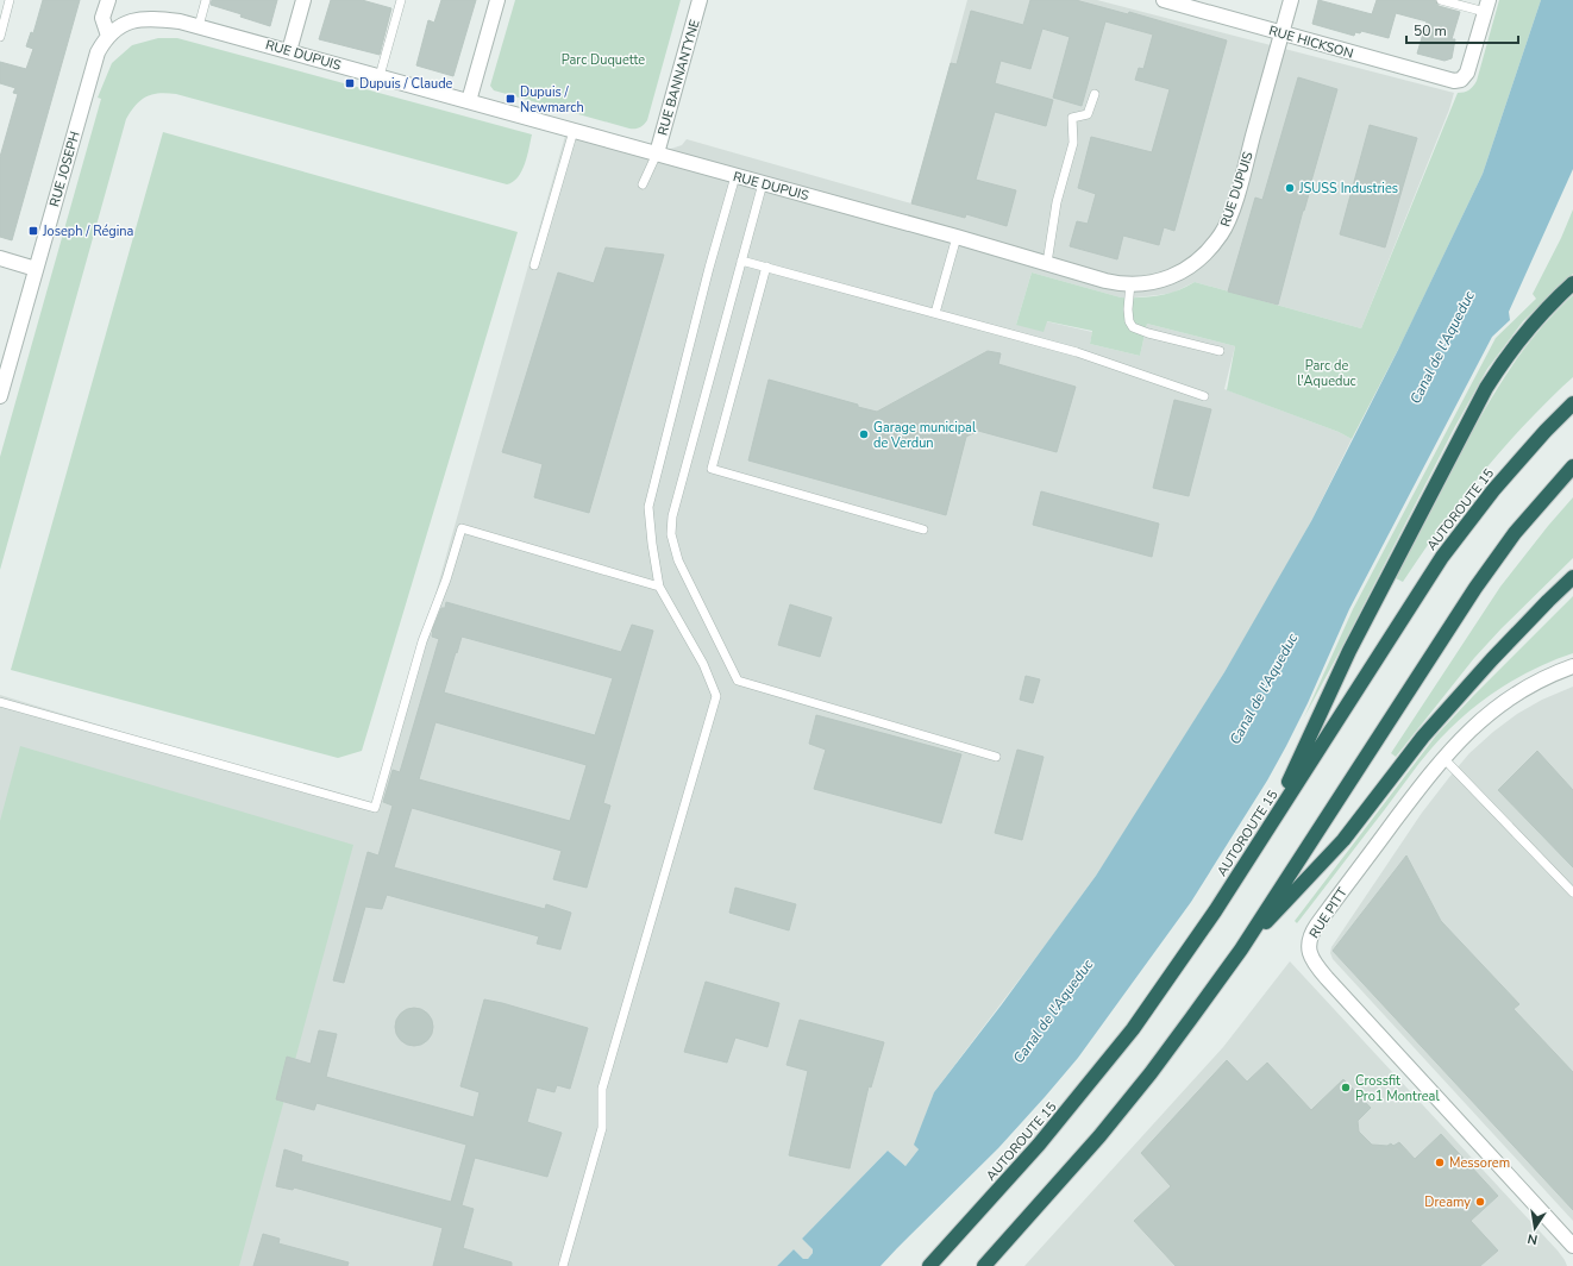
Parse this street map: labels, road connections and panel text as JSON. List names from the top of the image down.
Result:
{
  "streets": {
    "highway": ["AUTOROUTE 15"],
    "street": [
      "RUE HICKSON",
      "RUE DUPUIS",
      "RUE BANNANTYNE",
      "RUE JOSEPH",
      "RUE PITT"
    ]
  },
  "crossings": [
    ["RUE HICKSON", "RUE DUPUIS"],
    ["RUE DUPUIS", "RUE BANNANTYNE"],
    ["RUE DUPUIS", "RUE JOSEPH"]
  ],
  "water": ["Canal de l'Aqueduc"],
  "parks": ["Parc Duquette", "Parc de l'Aqueduc"],
  "places": {
    "transit": ["Dupuis / Claude", "Dupuis / Newmarch", "Joseph / Régina"],
    "other": [
      "JSUSS Industries",
      "Garage municipal de Verdun",
      "Crossfit Pro1 Montreal",
      "Messorem",
      "Dreamy"
    ]
  },
  "scale_bar": "50 m",
  "north": "bottom"
}
